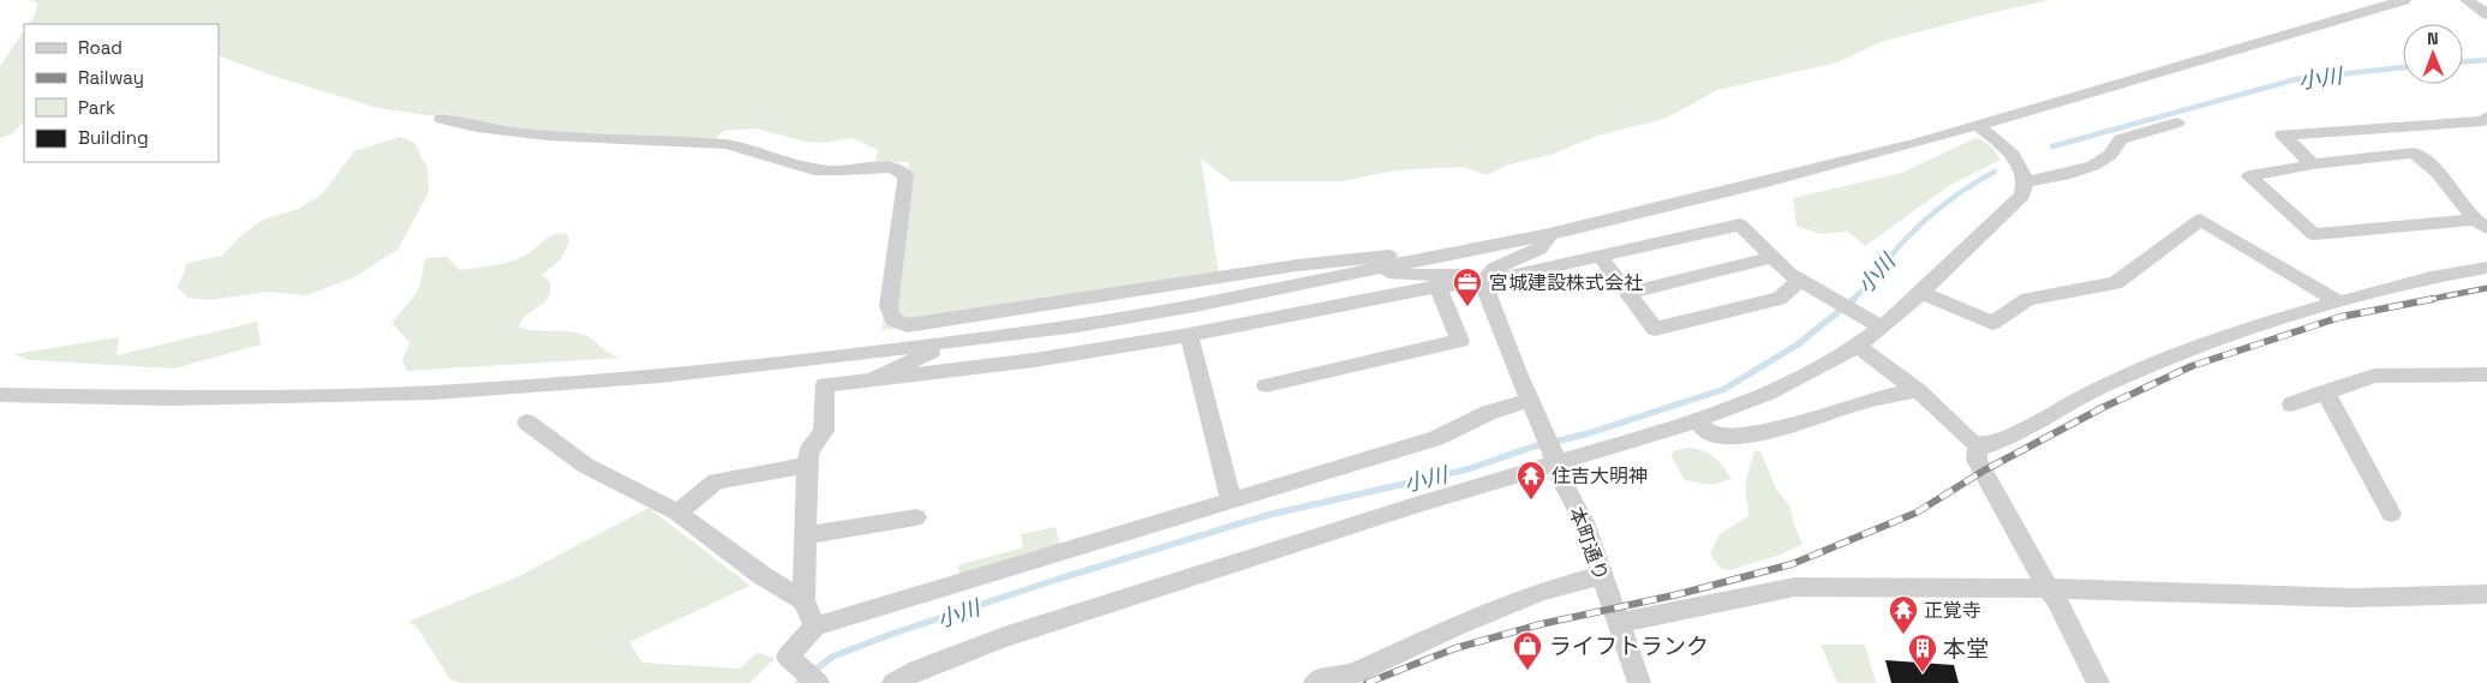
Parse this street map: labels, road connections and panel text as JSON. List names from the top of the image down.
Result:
{
  "streets": {
    "street": ["本町通り"]
  },
  "water": ["小川"],
  "places": {
    "office": ["宮城建設株式会社"],
    "temple": ["住吉大明神", "正覚寺"],
    "shop": ["ライフトランク"],
    "building": ["本堂"]
  },
  "legend": [
    "Road",
    "Railway",
    "Park",
    "Building"
  ],
  "north": "top"
}
